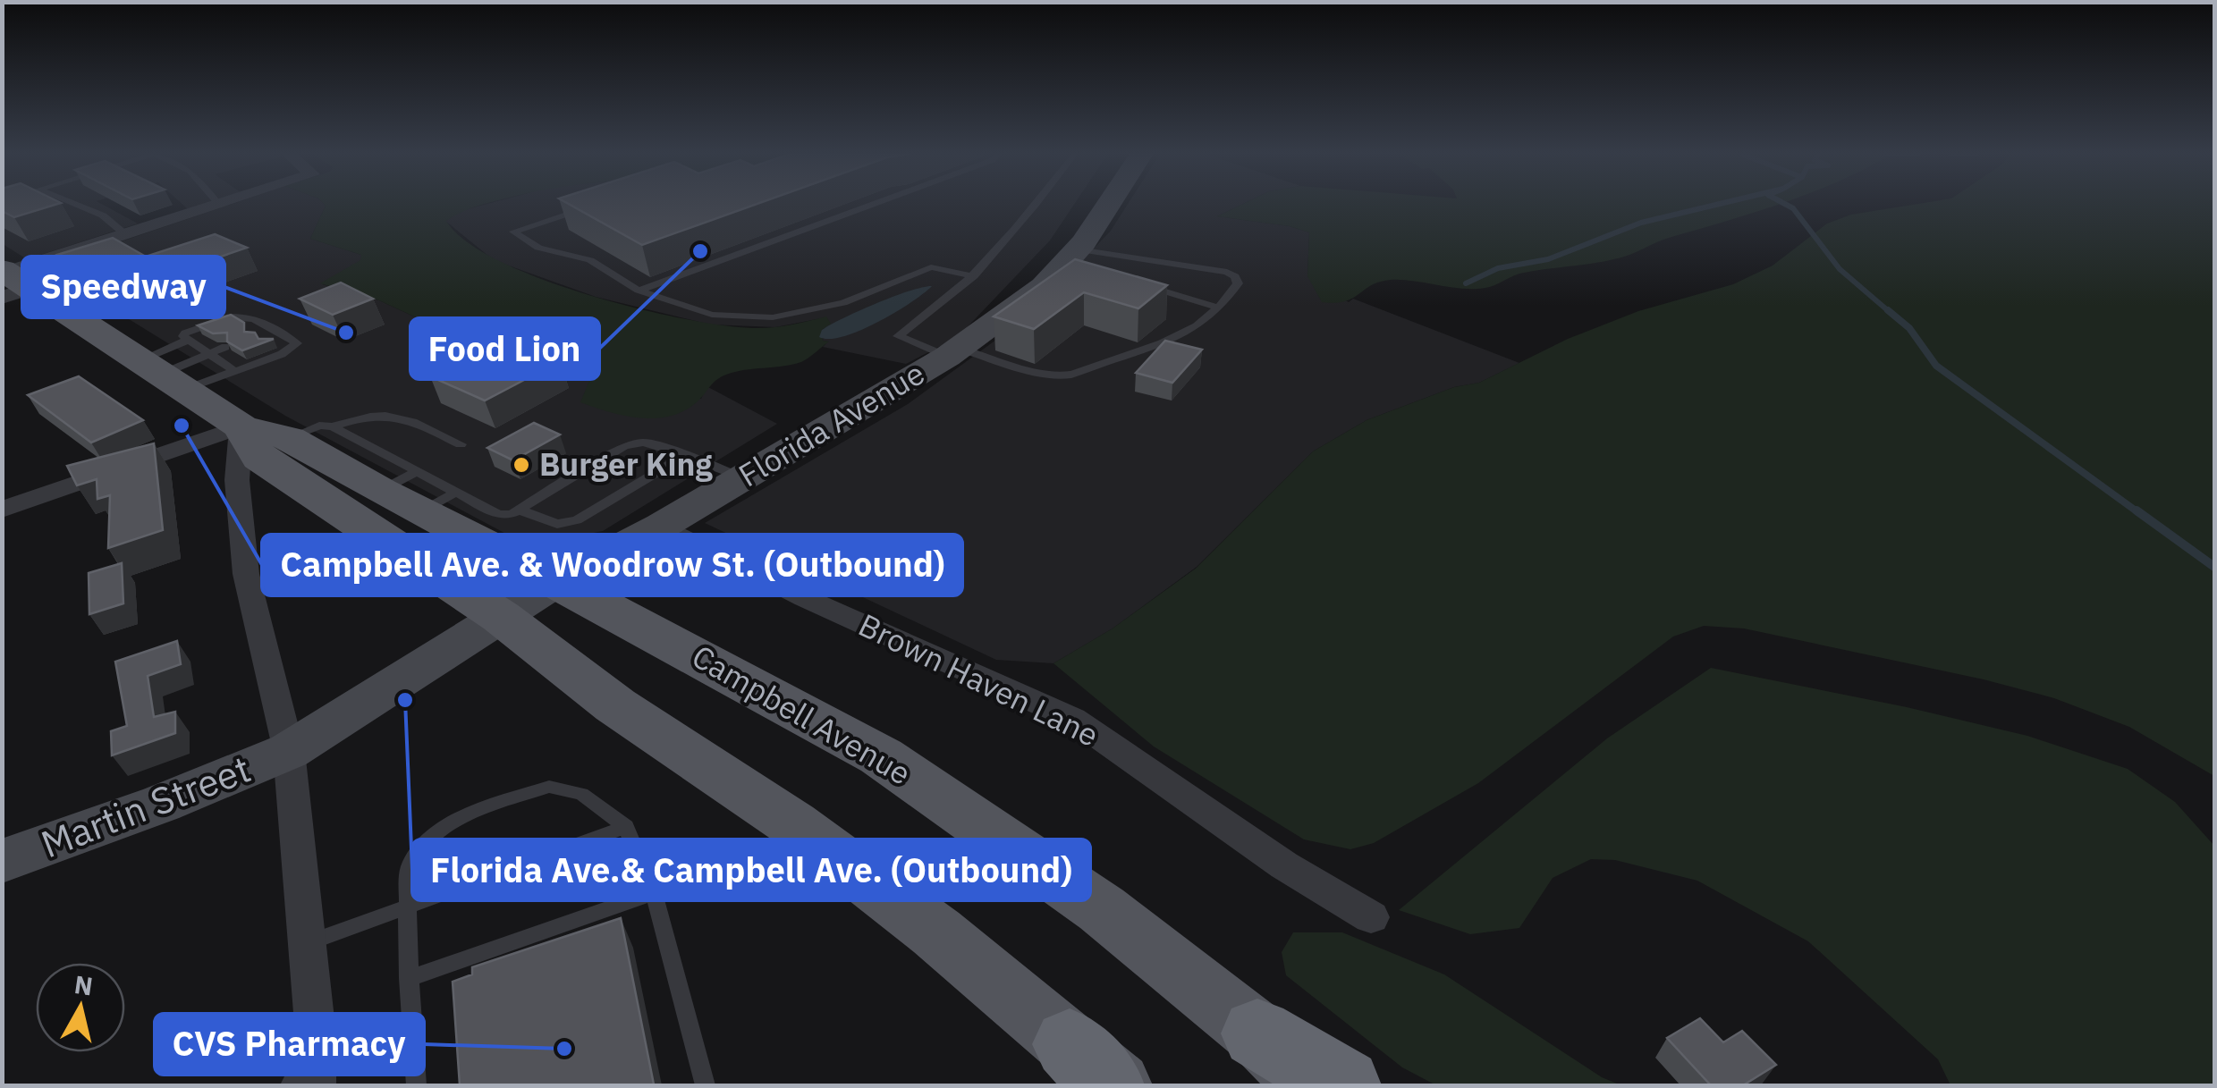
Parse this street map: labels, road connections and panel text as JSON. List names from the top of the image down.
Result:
{
  "streets": {
    "main road": ["Florida Avenue", "Campbell Avenue", "Martin Street"],
    "street": ["Brown Haven Lane"]
  },
  "crossings": [
    ["Florida Avenue", "Brown Haven Lane"],
    ["Florida Avenue", "Campbell Avenue"],
    ["Florida Avenue", "Martin Street"]
  ],
  "places": [
    "Food Lion",
    "Speedway",
    "Campbell Ave. & Woodrow St. (Outbound)",
    "Burger King",
    "Florida Ave.& Campbell Ave. (Outbound)",
    "CVS Pharmacy"
  ],
  "north": "top"
}
